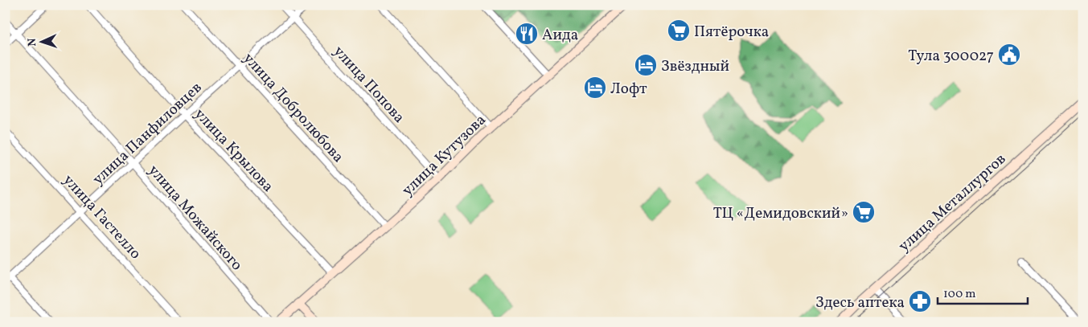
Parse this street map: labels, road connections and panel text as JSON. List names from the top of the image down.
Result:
{
  "streets": {
    "main road": ["улица Кутузова", "улица Металлургов"],
    "street": [
      "улица Попова",
      "улица Добролюбова",
      "улица Панфиловцев",
      "улица Крылова",
      "улица Гастелло",
      "улица Можайского"
    ]
  },
  "crossings": [
    ["улица Попова", "улица Панфиловцев"],
    ["улица Попова", "улица Кутузова"],
    ["улица Добролюбова", "улица Панфиловцев"],
    ["улица Добролюбова", "улица Кутузова"],
    ["улица Панфиловцев", "улица Крылова"],
    ["улица Панфиловцев", "улица Гастелло"],
    ["улица Панфиловцев", "улица Можайского"],
    ["улица Крылова", "улица Кутузова"]
  ],
  "places": {
    "supermarket": ["Пятёрочка", "ТЦ «Демидовский»"],
    "restaurant": ["Аида"],
    "public building": ["Тула 300027"],
    "hotel": ["Звёздный", "Лофт"],
    "pharmacy": ["Здесь аптека"]
  },
  "scale_bar": "100 m",
  "north": "left"
}
